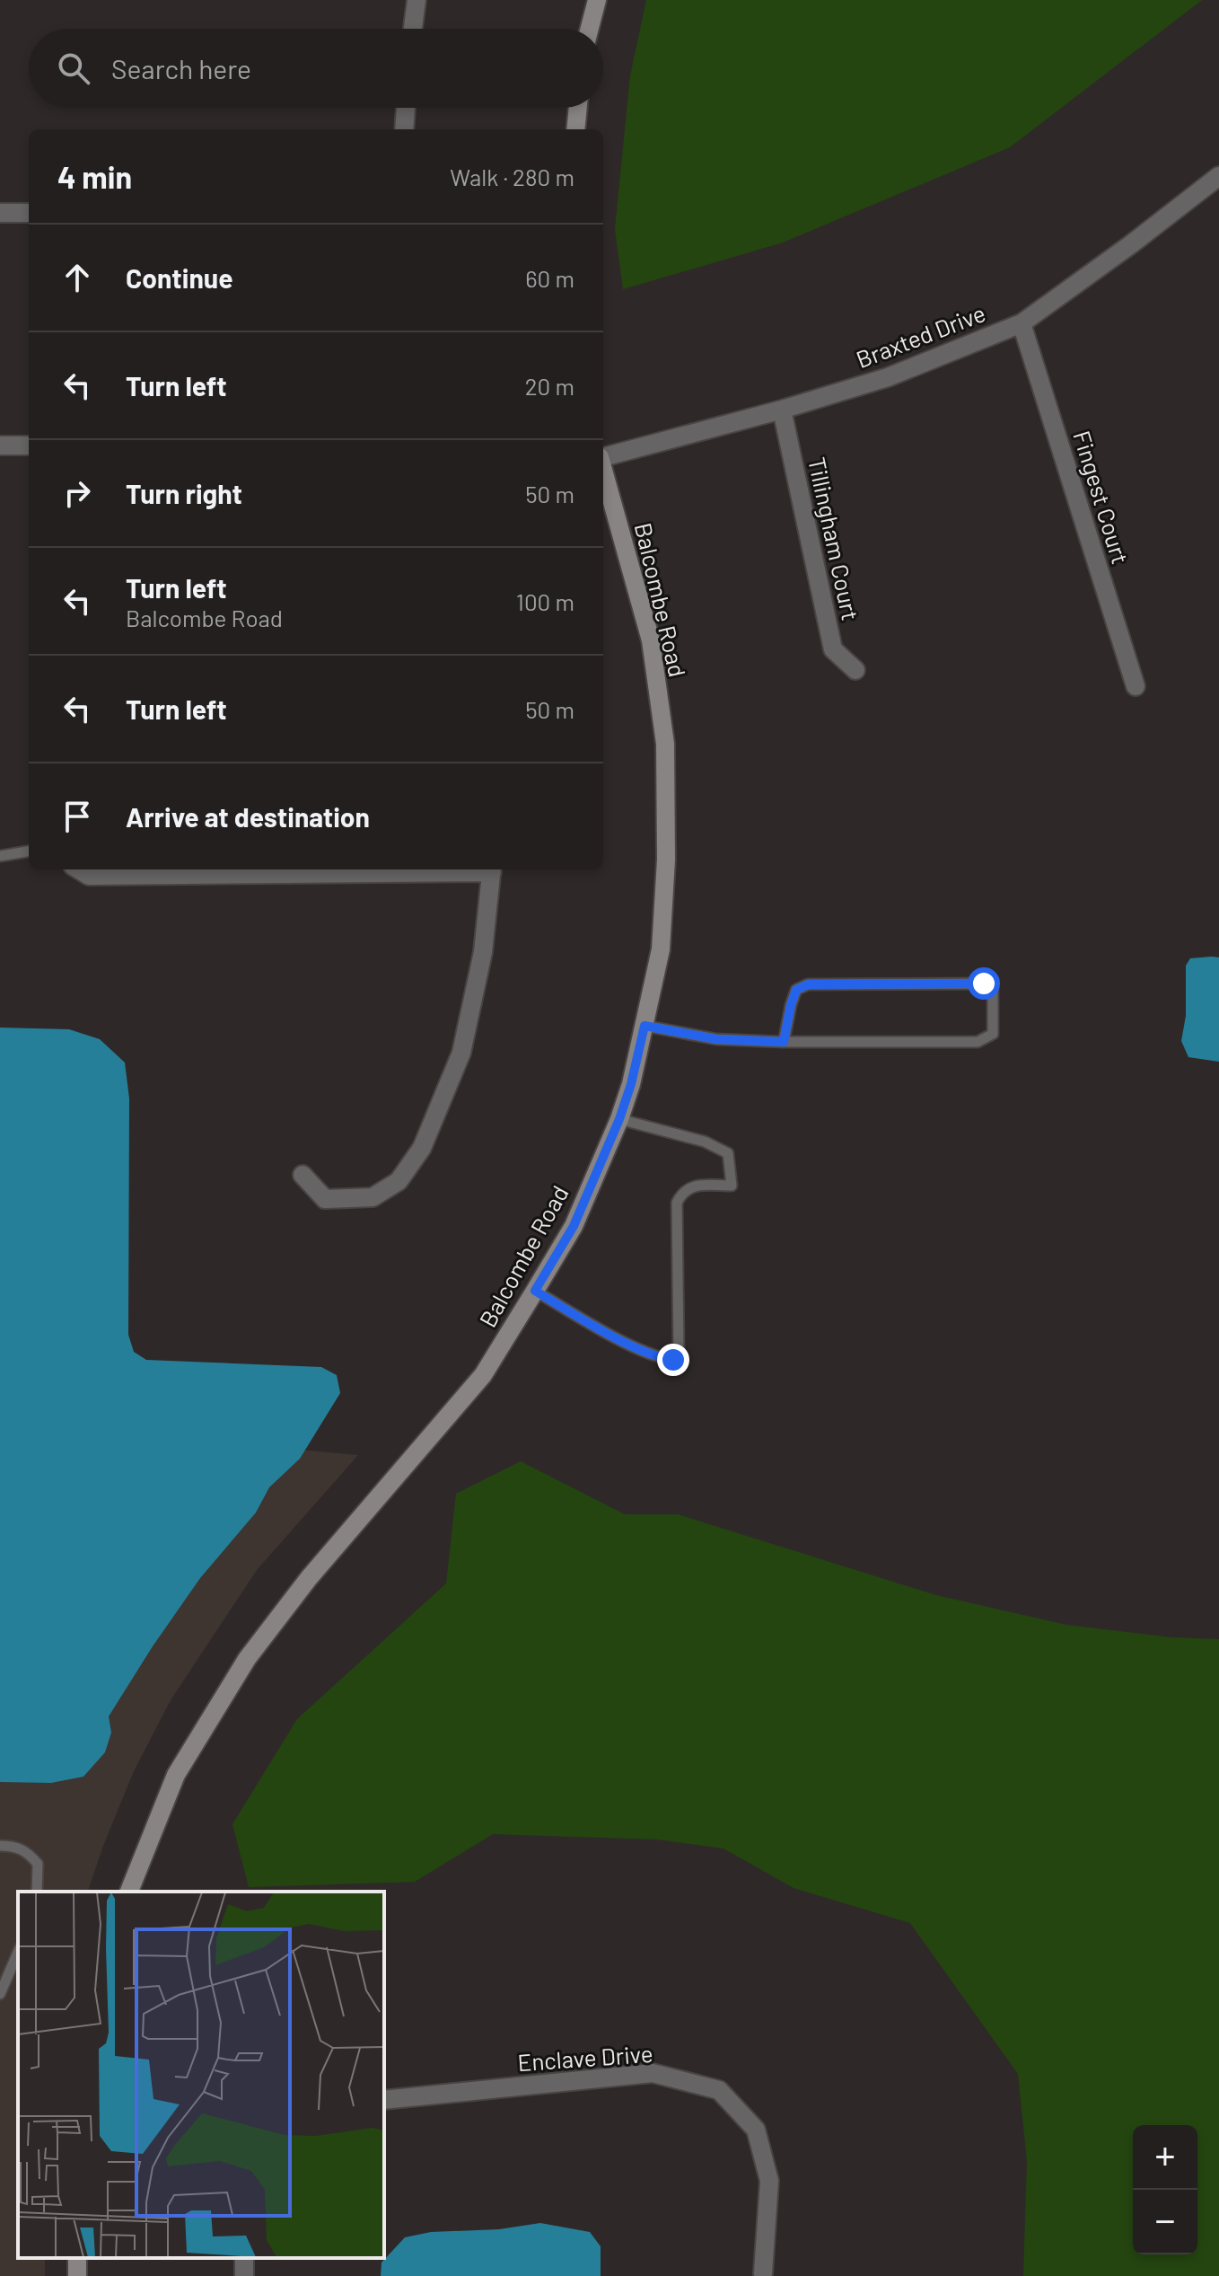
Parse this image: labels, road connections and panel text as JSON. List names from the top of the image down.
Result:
{
  "streets": {
    "street": [
      "Braxted Drive",
      "Fingest Court",
      "Tillingham Court",
      "Balcombe Road",
      "Enclave Drive"
    ]
  },
  "crossings": [
    ["Braxted Drive", "Fingest Court"],
    ["Braxted Drive", "Tillingham Court"]
  ],
  "page": {
    "search": "Search here",
    "heading": ["4 min", "Walk · 280 m"],
    "list": [
      ["Continue", "60 m"],
      ["Turn left", "20 m"],
      ["Turn right", "50 m"],
      ["Turn left", "Balcombe Road", "100 m"],
      ["Turn left", "50 m"],
      "Arrive at destination"
    ],
    "map_buttons": ["+", "−"]
  }
}
